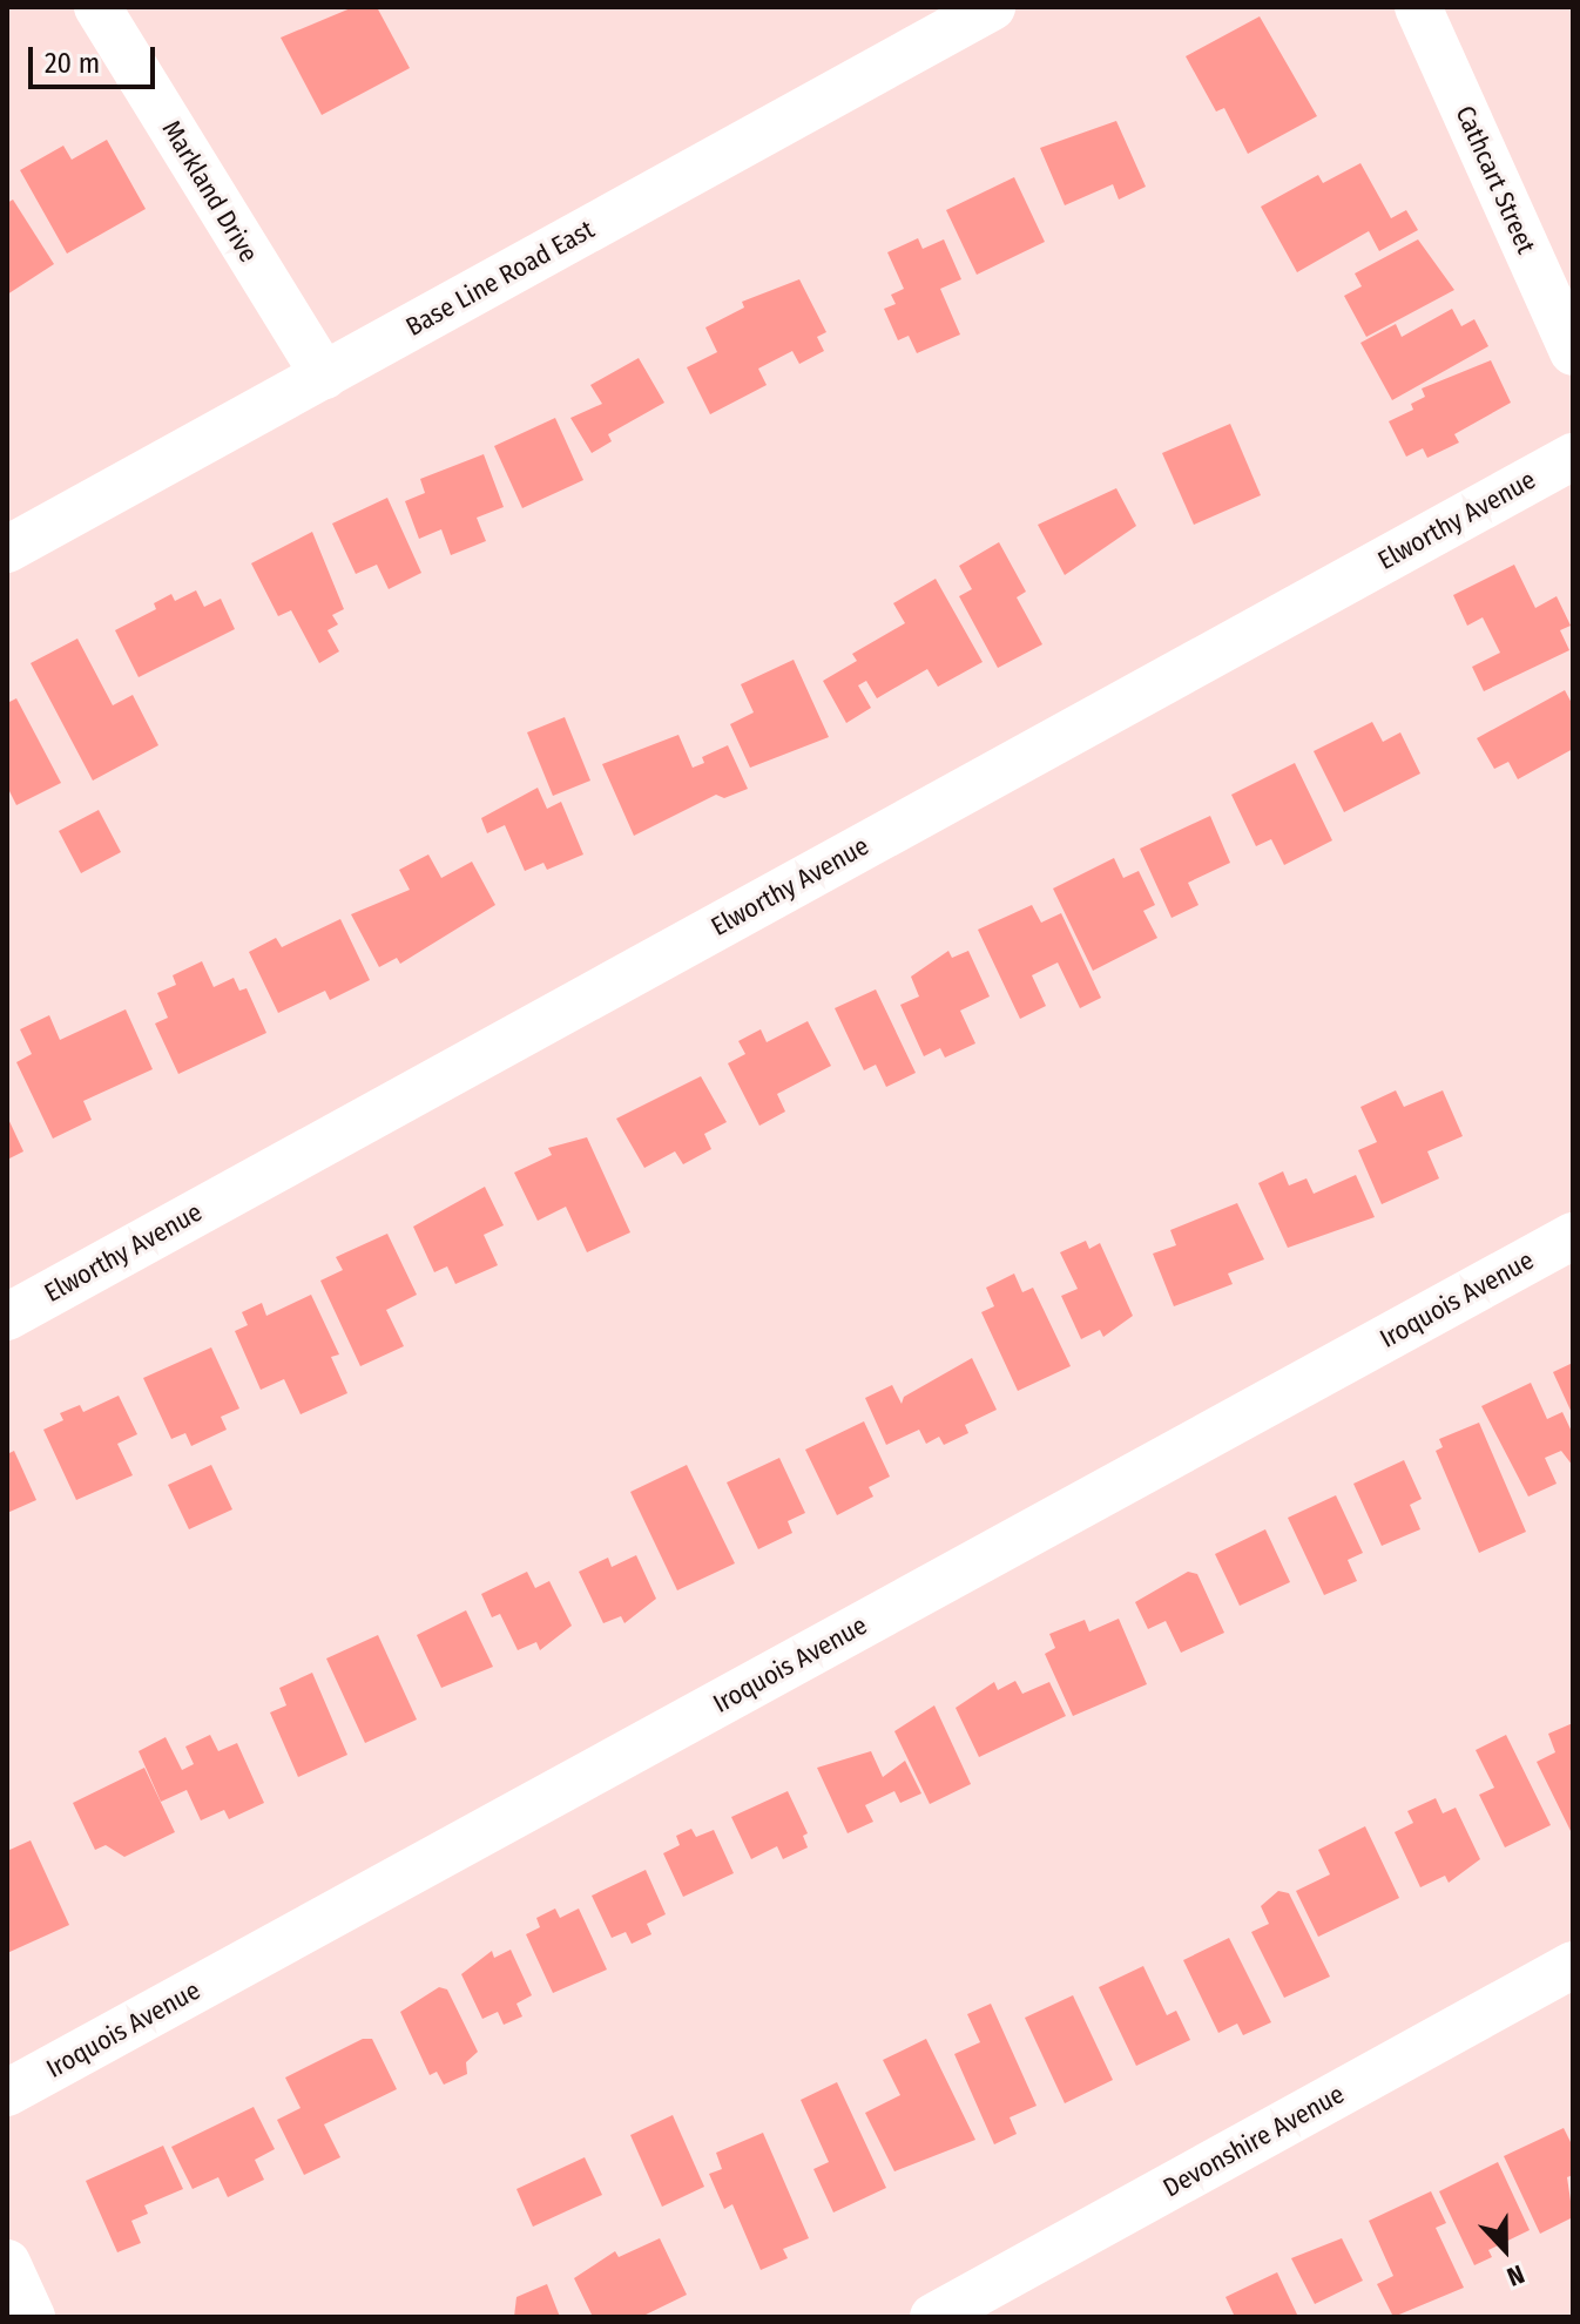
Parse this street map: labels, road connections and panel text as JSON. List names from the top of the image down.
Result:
{
  "streets": {
    "street": [
      "Cathcart Street",
      "Markland Drive",
      "Base Line Road East",
      "Elworthy Avenue",
      "Iroquois Avenue",
      "Devonshire Avenue"
    ]
  },
  "crossings": [
    ["Markland Drive", "Base Line Road East"]
  ],
  "scale_bar": "20 m",
  "north": "bottom"
}
